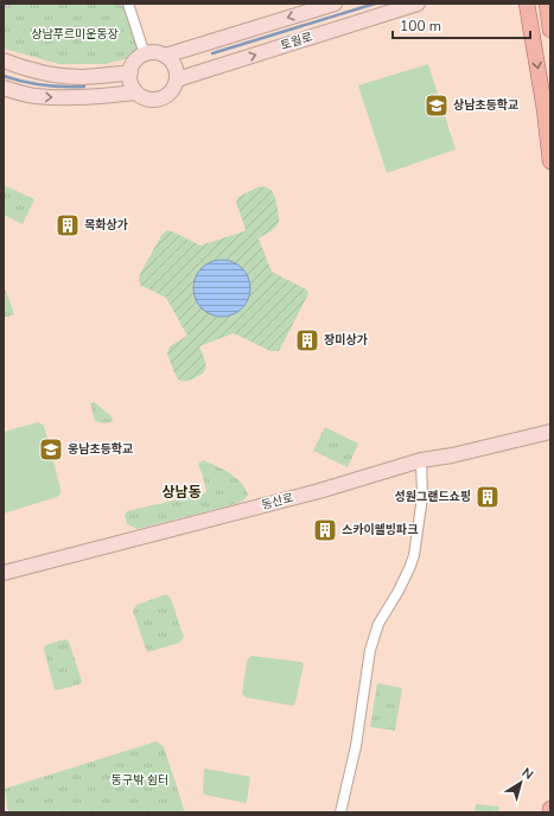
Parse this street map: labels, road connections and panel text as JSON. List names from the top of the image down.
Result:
{
  "streets": {
    "street": ["토월로", "동산로"]
  },
  "districts": ["상남동"],
  "parks": ["상남푸르미운동장", "동구밖 쉼터"],
  "places": {
    "school or university": ["상남초등학교", "웅남초등학교"],
    "building": [
      "목화상가",
      "장미상가",
      "성원그랜드쇼핑",
      "스카이웰빙파크"
    ]
  },
  "scale_bar": "100 m",
  "north": "top right"
}
